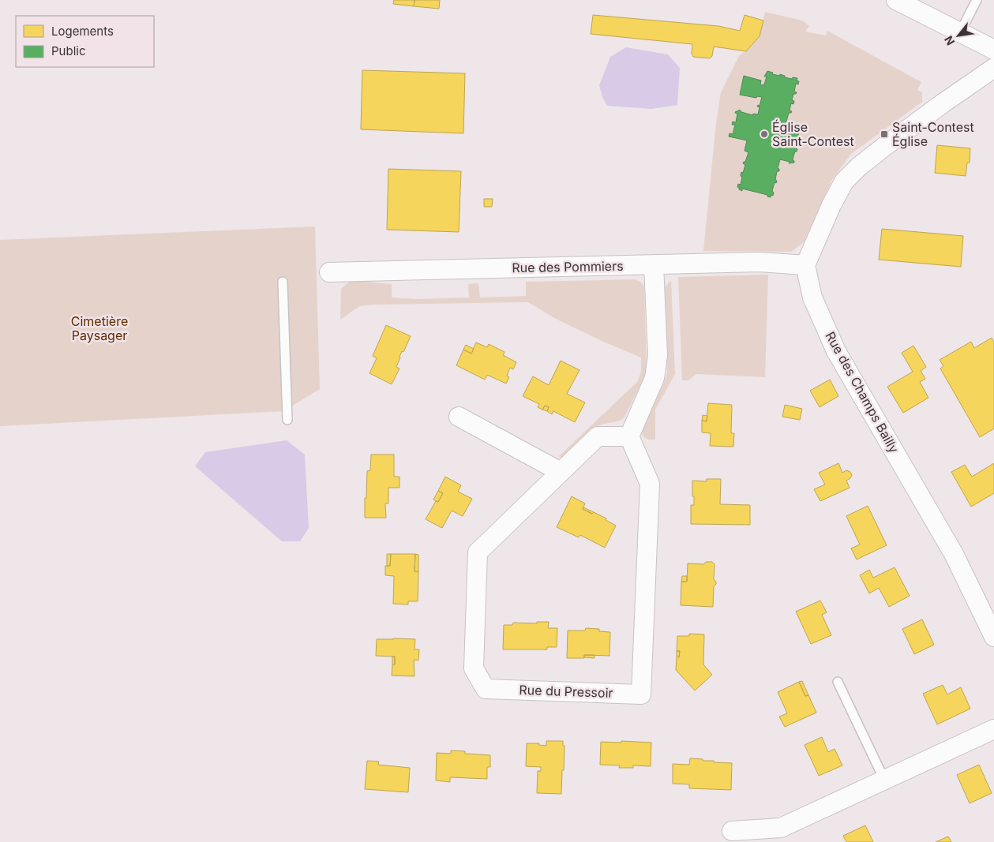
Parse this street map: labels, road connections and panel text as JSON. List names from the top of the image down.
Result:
{
  "streets": {
    "street": ["Rue des Pommiers", "Rue des Champs Bailly", "Rue du Pressoir"]
  },
  "crossings": [
    ["Rue des Pommiers", "Rue des Champs Bailly"]
  ],
  "parks": ["Cimetière Paysager"],
  "places": {
    "other": ["Église Saint-Contest"],
    "transit": ["Saint-Contest Église"]
  },
  "legend": ["Logements", "Public"],
  "north": "bottom left"
}
